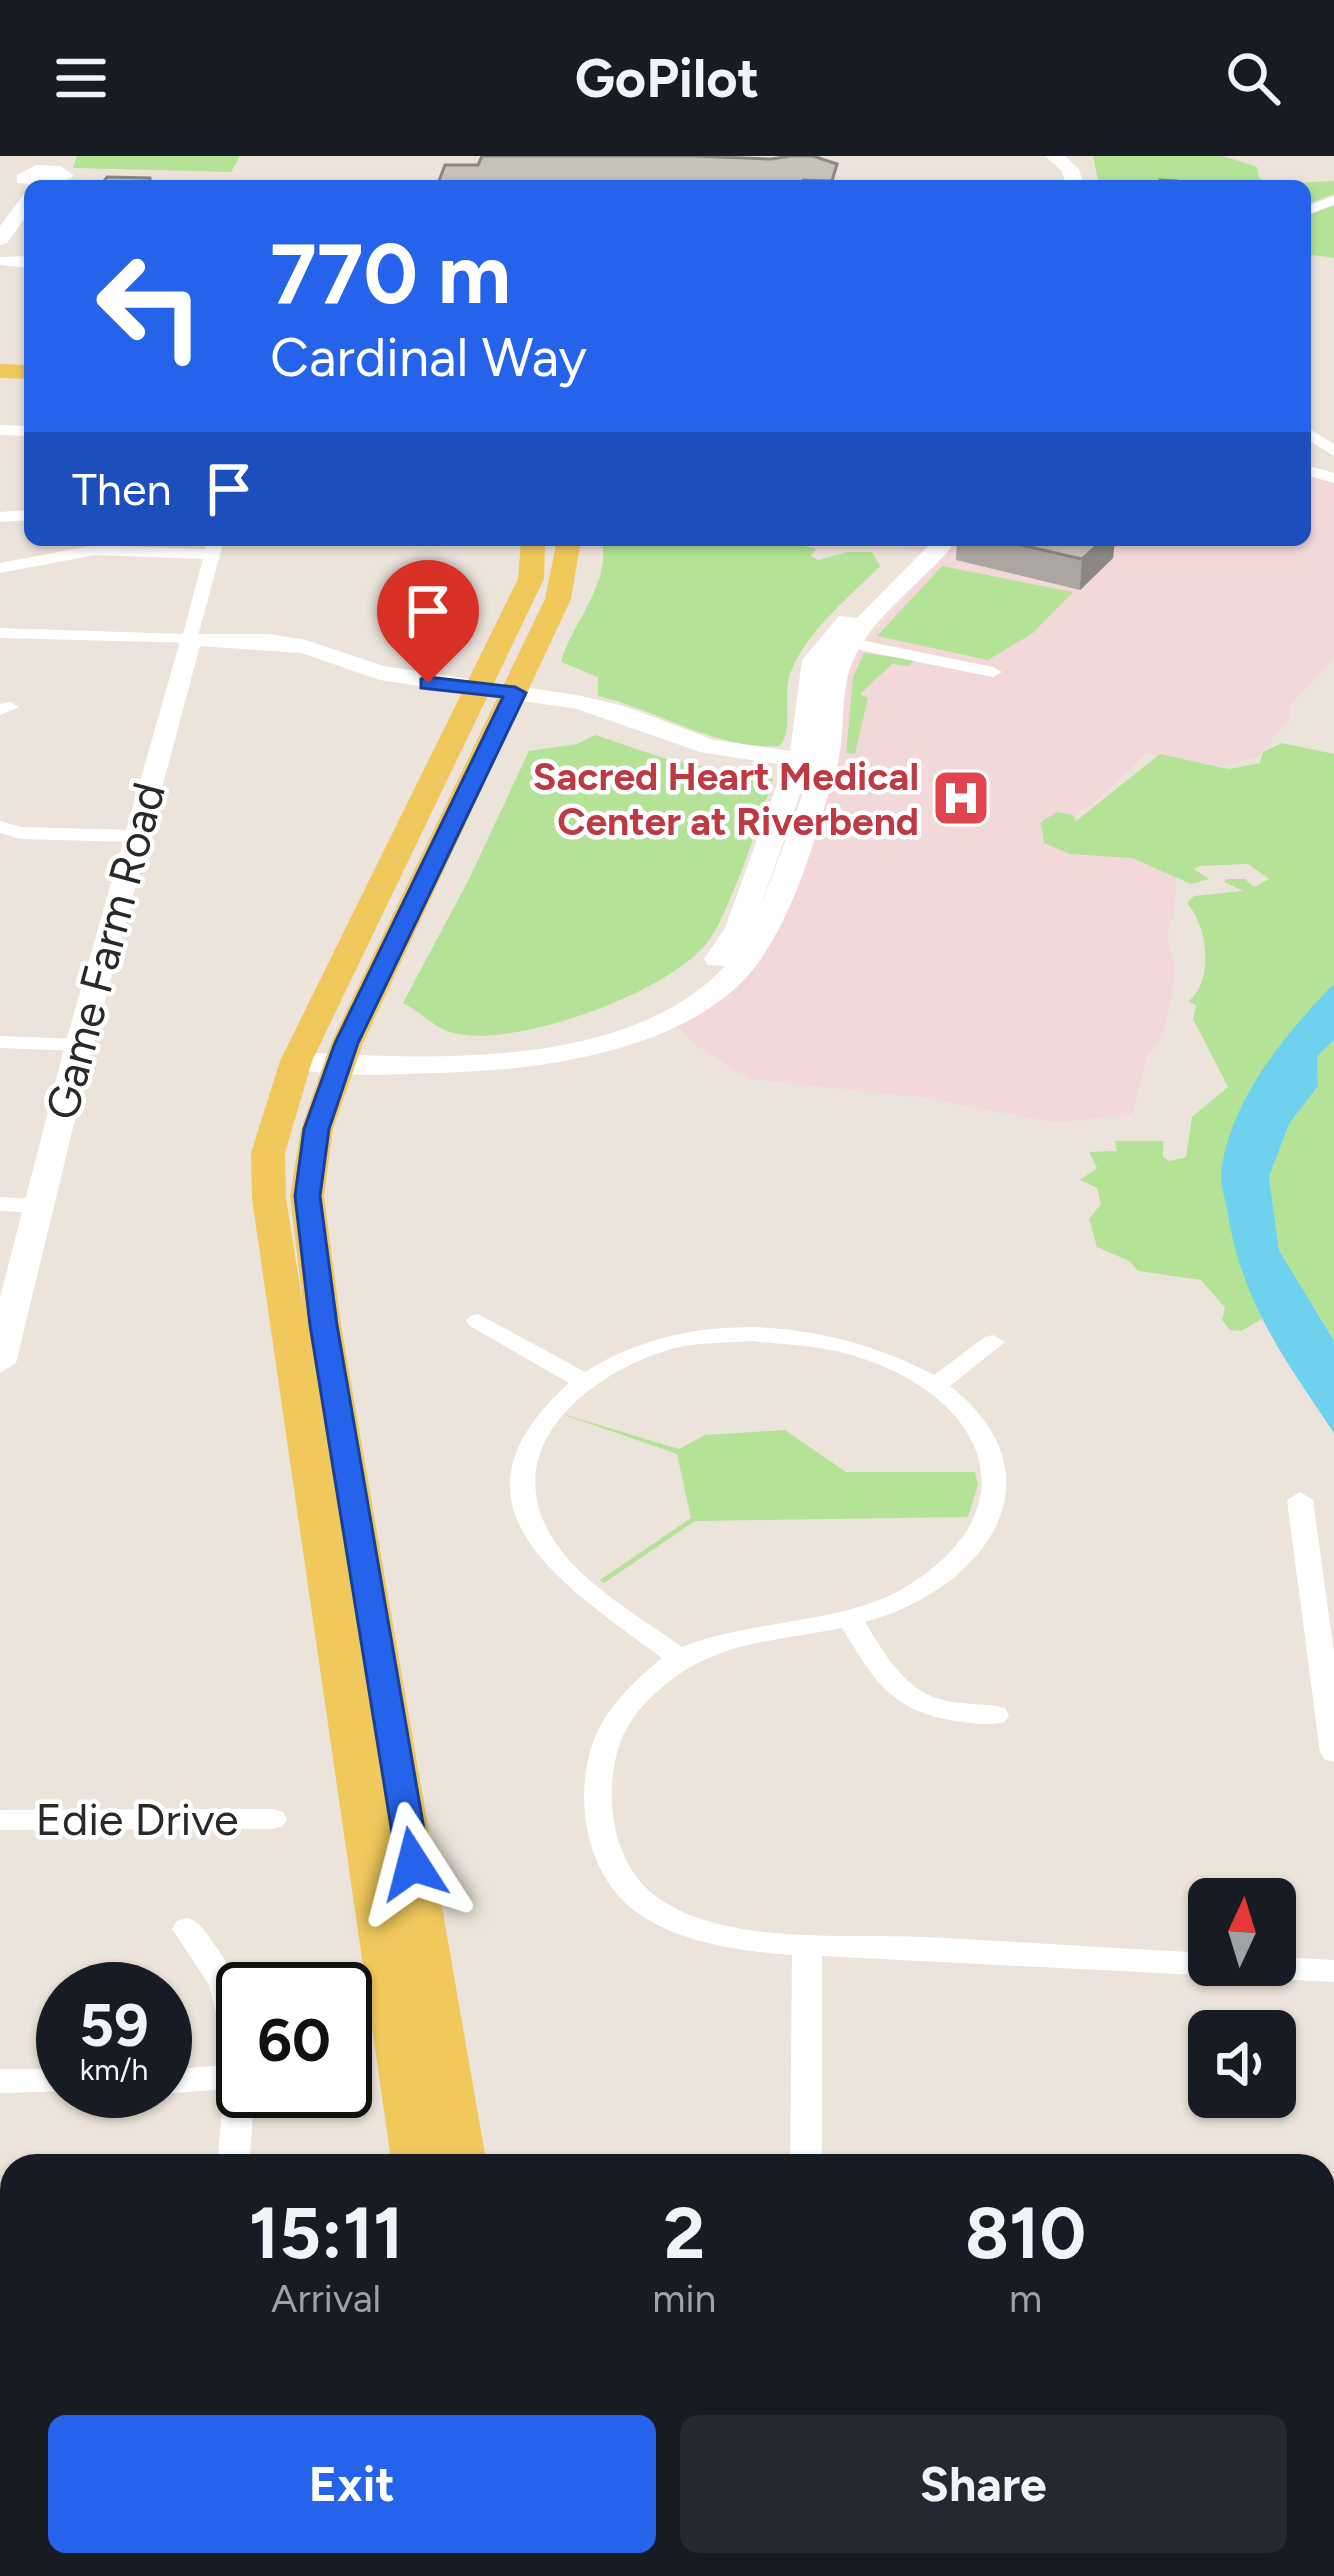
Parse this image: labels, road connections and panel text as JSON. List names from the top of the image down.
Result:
{
  "streets": {
    "street": ["Game Farm Road", "Edie Drive"]
  },
  "places": {
    "hospital": ["Sacred Heart Medical Center at Riverbend"]
  },
  "north": "top",
  "page": {
    "header": "GoPilot",
    "turn": ["770 m", "Cardinal Way"],
    "then": "Then",
    "speed": "59 km/h",
    "limit": "60",
    "eta": [
      "15:11",
      "Arrival",
      "2",
      "min",
      "810",
      "m"
    ],
    "buttons": ["Exit", "Share"]
  }
}
